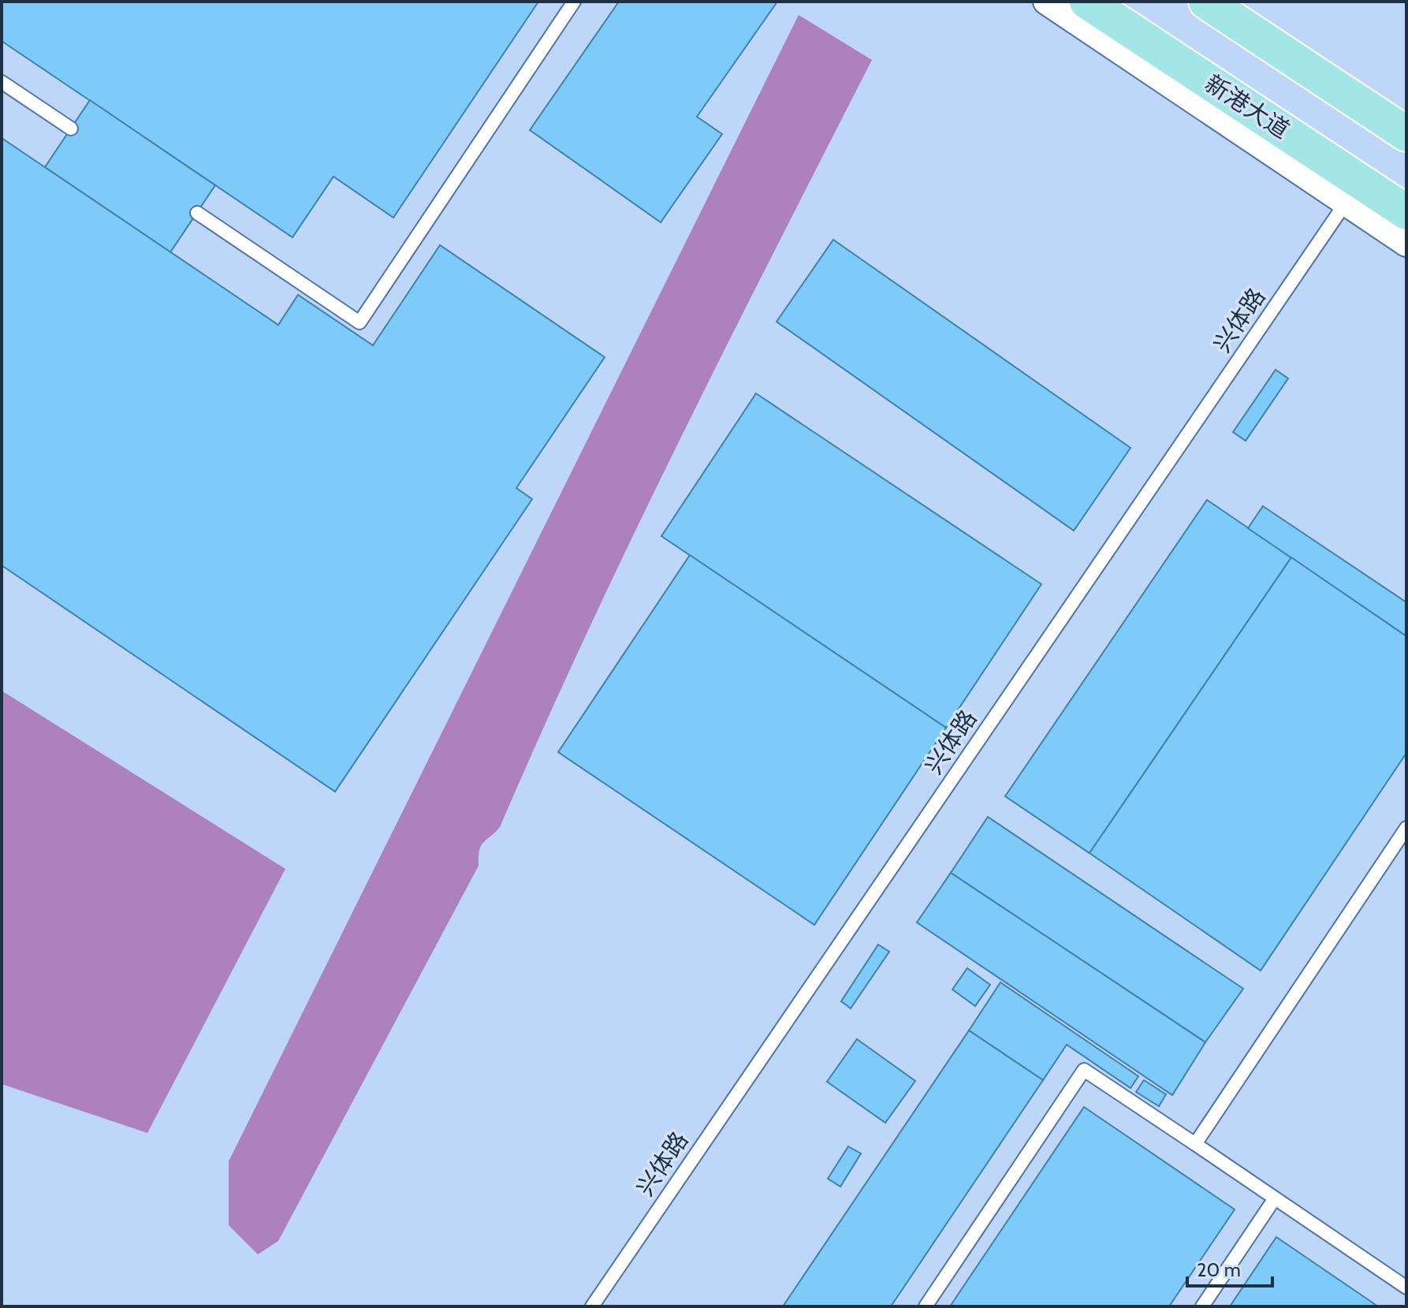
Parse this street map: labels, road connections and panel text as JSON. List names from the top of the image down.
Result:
{
  "streets": {
    "main road": ["新港大道"],
    "lane": ["兴体路"]
  },
  "scale_bar": "20 m"
}
